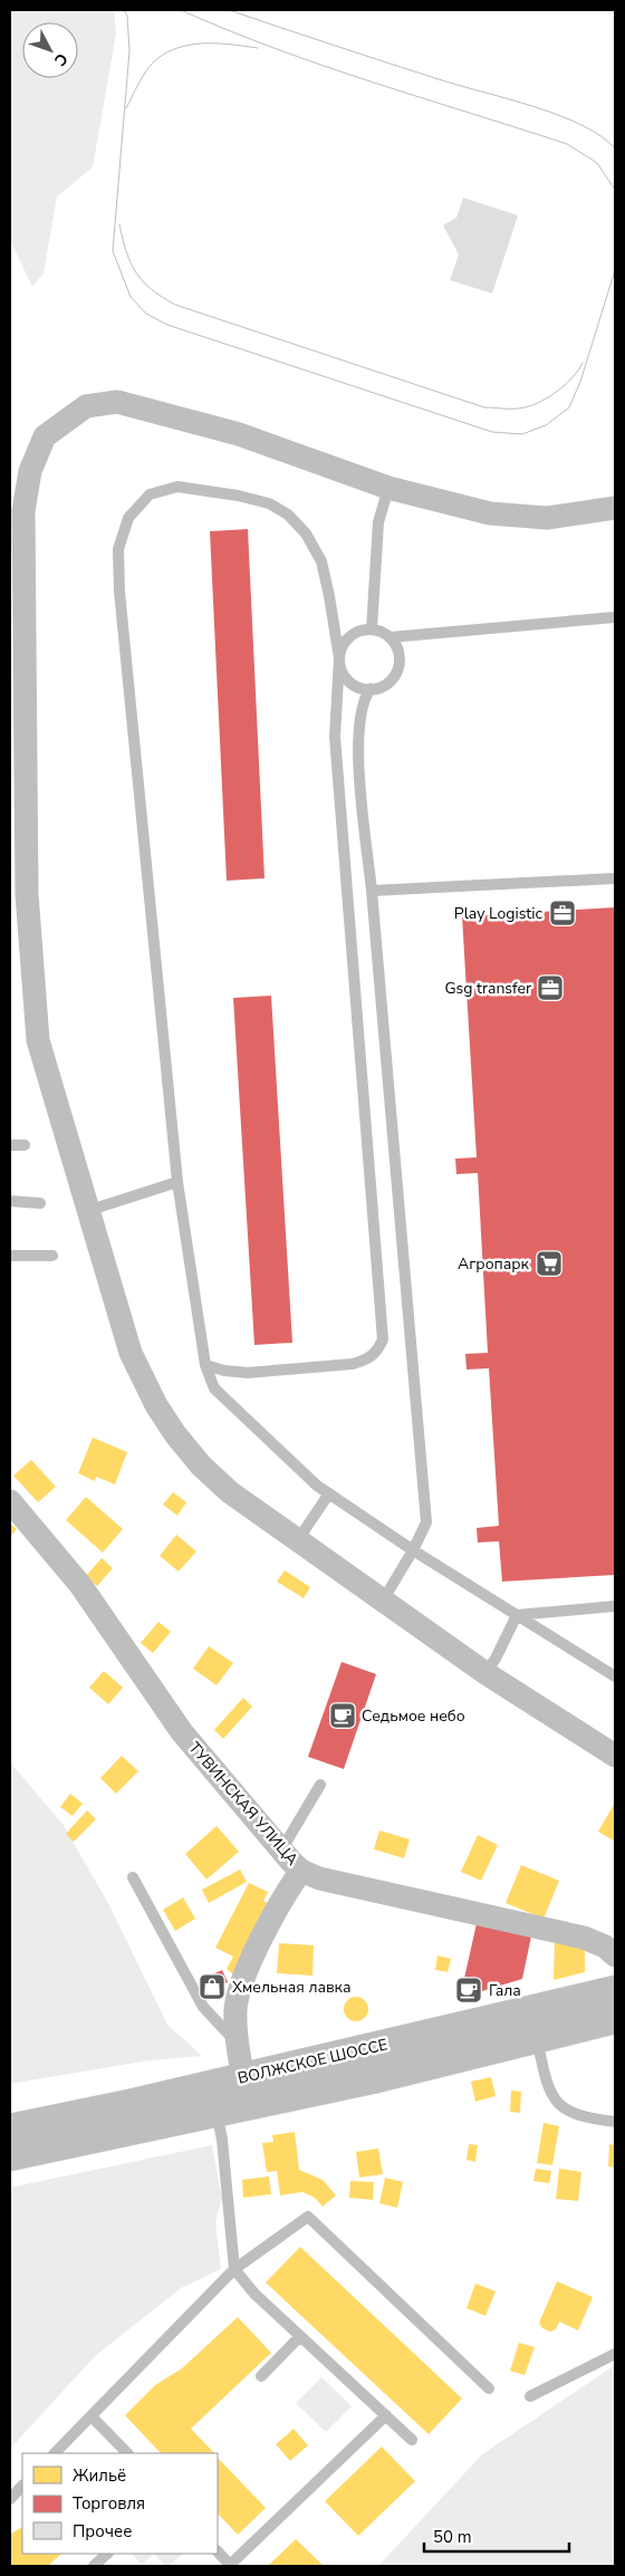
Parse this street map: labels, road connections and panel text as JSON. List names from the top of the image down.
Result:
{
  "streets": {
    "main road": ["ВОЛЖСКОЕ ШОССЕ"],
    "street": ["ТУВИНСКАЯ УЛИЦА"]
  },
  "places": {
    "office": ["Play Logistic", "Gsg transfer"],
    "supermarket": ["Агропарк"],
    "cafe": ["Седьмое небо", "Гала"],
    "shop": ["Хмельная лавка"]
  },
  "legend": ["Жильё", "Торговля", "Прочее"],
  "scale_bar": "50 m",
  "north": "bottom right"
}
